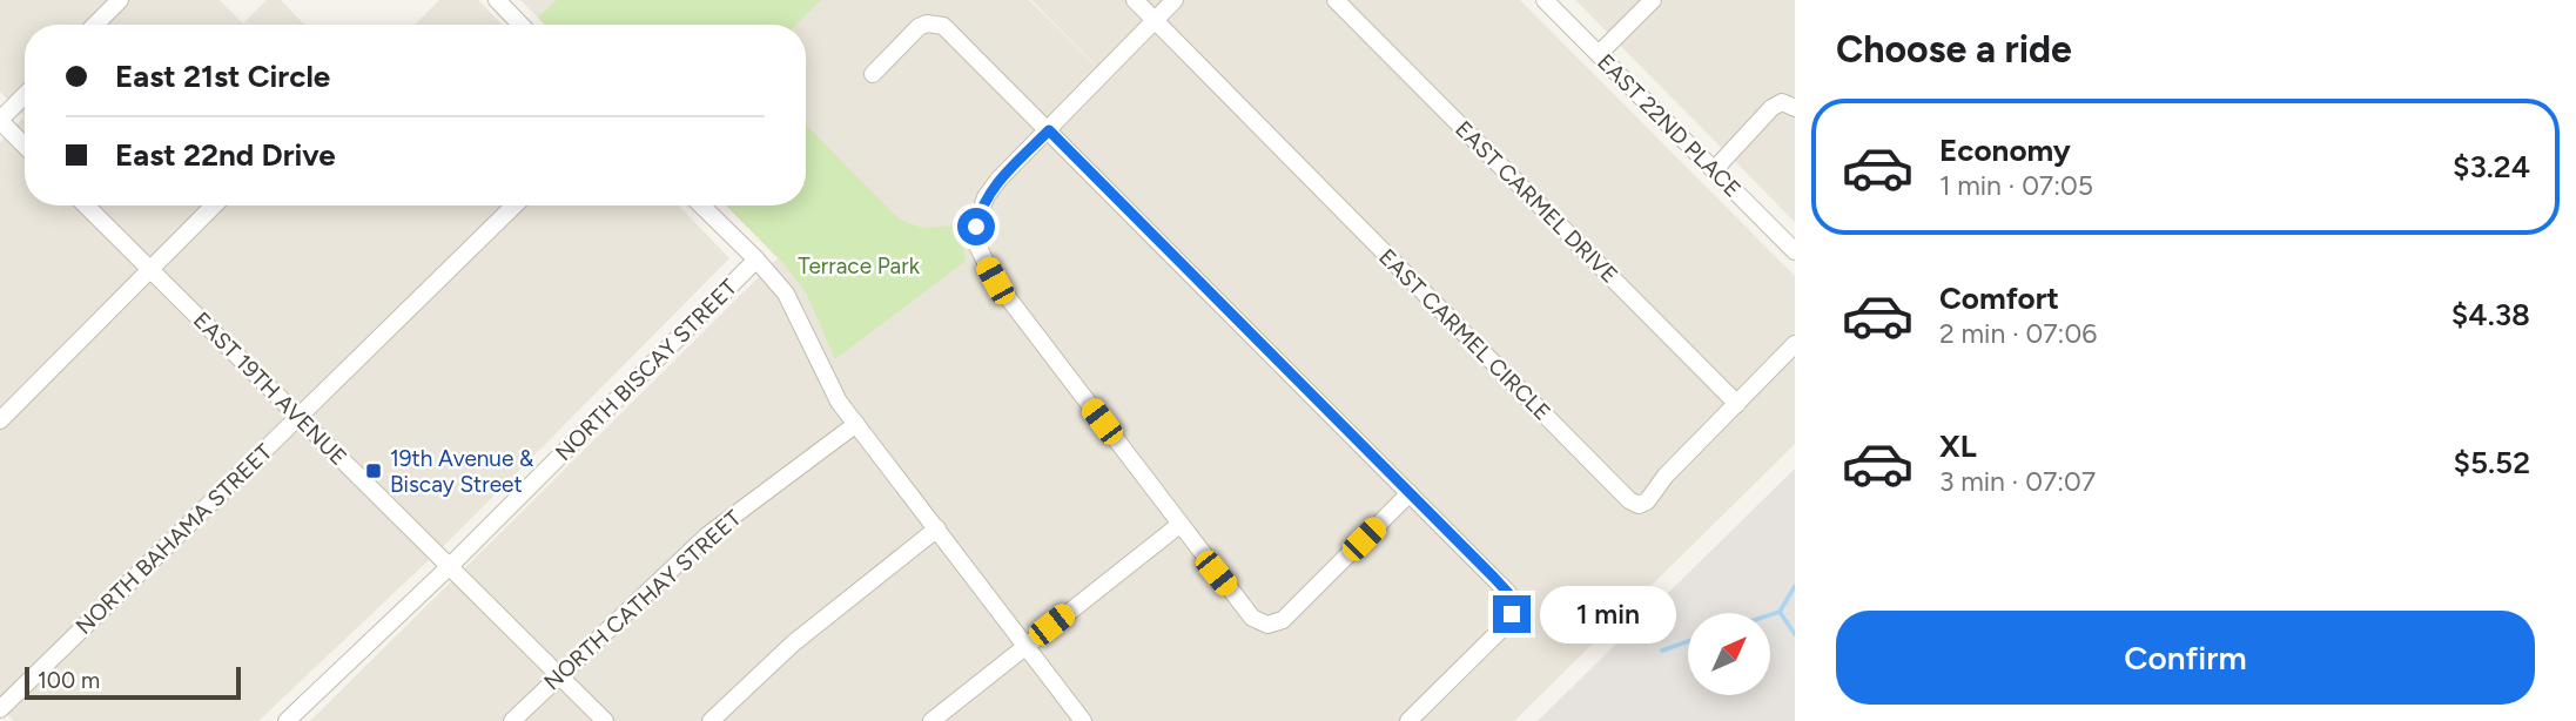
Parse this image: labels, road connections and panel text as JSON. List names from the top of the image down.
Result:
{
  "streets": {
    "street": [
      "EAST 22ND PLACE",
      "EAST CARMEL DRIVE",
      "EAST CARMEL CIRCLE",
      "NORTH BISCAY STREET",
      "EAST 19TH AVENUE",
      "NORTH BAHAMA STREET",
      "NORTH CATHAY STREET"
    ]
  },
  "crossings": [
    ["EAST CARMEL DRIVE", "EAST CARMEL CIRCLE"],
    ["NORTH BISCAY STREET", "EAST 19TH AVENUE"],
    ["EAST 19TH AVENUE", "NORTH BAHAMA STREET"],
    ["EAST 19TH AVENUE", "NORTH CATHAY STREET"]
  ],
  "parks": ["Terrace Park"],
  "places": {
    "transit": ["19th Avenue & Biscay Street"]
  },
  "scale_bar": "100 m",
  "north": "top right",
  "page": {
    "heading": "Choose a ride",
    "banner": ["East 21st Circle", "East 22nd Drive"],
    "list": [
      {
        "name": "Economy",
        "note": "1 min · 07:05",
        "value": "$3.24"
      },
      {
        "name": "Comfort",
        "note": "2 min · 07:06",
        "value": "$4.38"
      },
      {
        "name": "XL",
        "note": "3 min · 07:07",
        "value": "$5.52"
      }
    ],
    "bubble": "1 min",
    "buttons": "Confirm",
    "scale": "100 m"
  }
}
